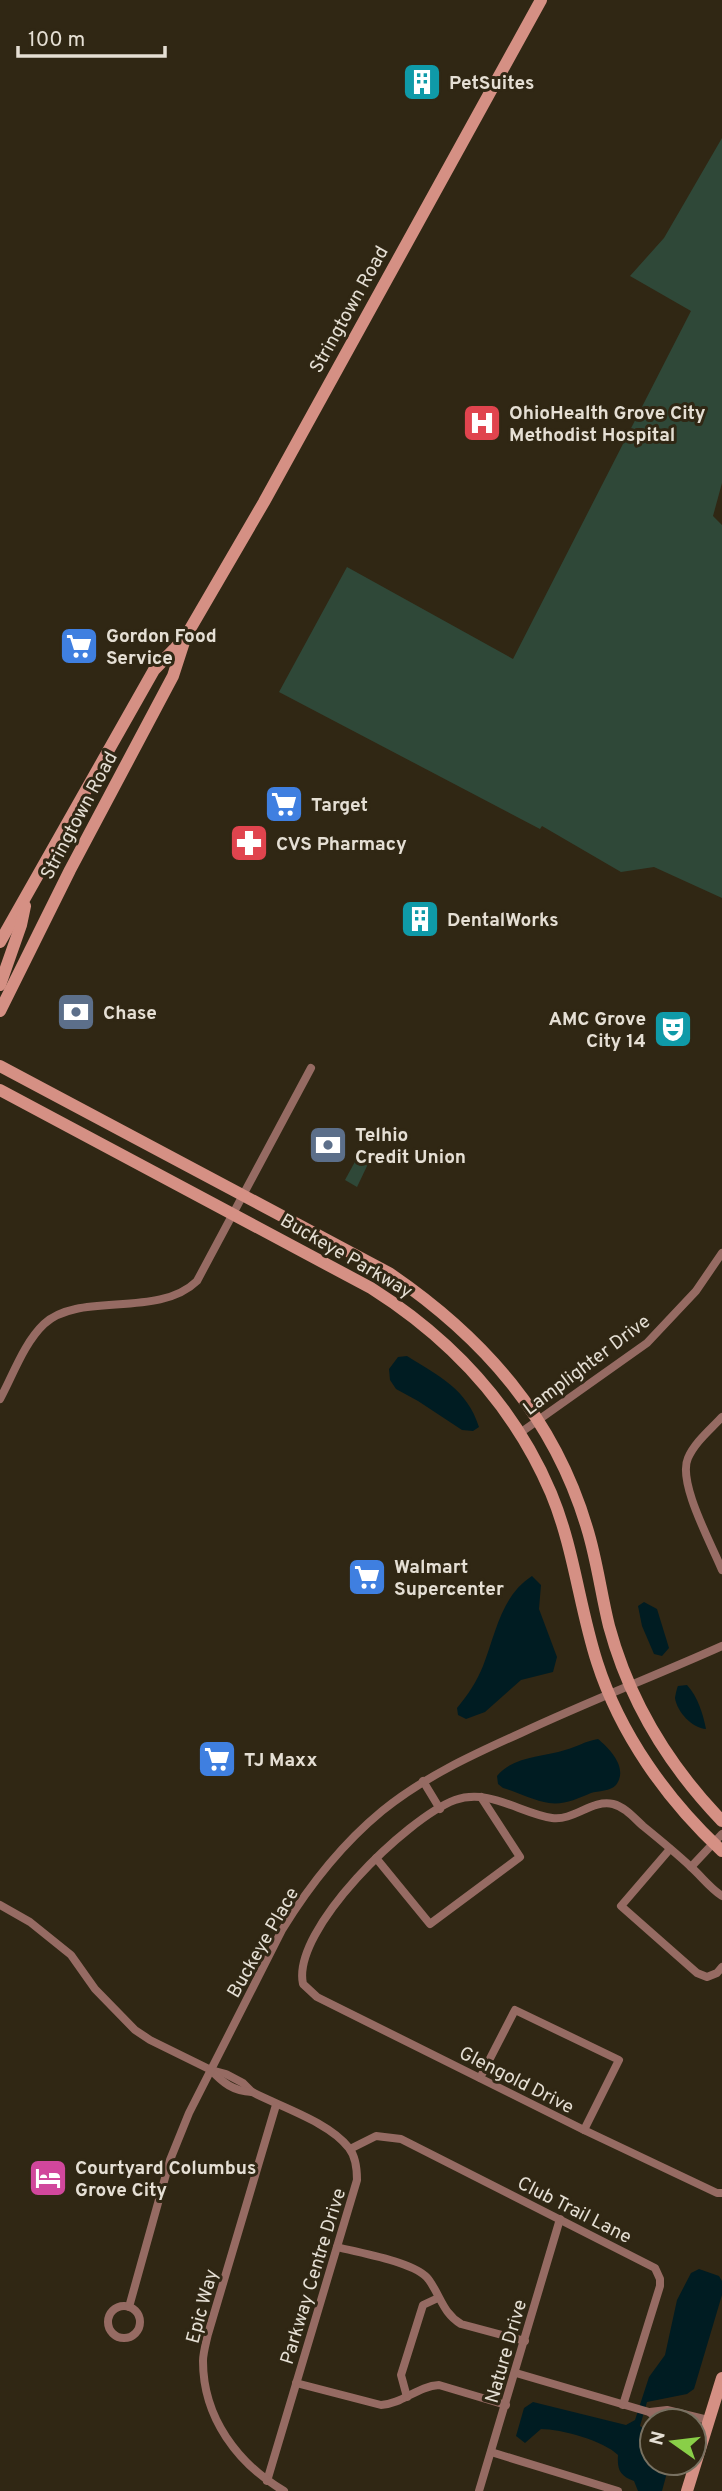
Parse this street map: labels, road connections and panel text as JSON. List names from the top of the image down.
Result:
{
  "streets": {
    "street": [
      "Stringtown Road",
      "Buckeye Parkway",
      "Lamplighter Drive",
      "Buckeye Place",
      "Glengold Drive",
      "Club Trail Lane",
      "Parkway Centre Drive",
      "Epic Way",
      "Nature Drive"
    ]
  },
  "crossings": [
    ["Buckeye Parkway", "Lamplighter Drive"],
    ["Buckeye Parkway", "Buckeye Place"],
    ["Club Trail Lane", "Parkway Centre Drive"],
    ["Club Trail Lane", "Nature Drive"],
    ["Parkway Centre Drive", "Epic Way"]
  ],
  "places": {
    "building": ["PetSuites", "DentalWorks"],
    "hospital": ["OhioHealth Grove City Methodist Hospital"],
    "supermarket": [
      "Gordon Food Service",
      "Target",
      "Walmart Supercenter",
      "TJ Maxx"
    ],
    "pharmacy": ["CVS Pharmacy"],
    "bank": ["Chase", "Telhio Credit Union"],
    "theatre": ["AMC Grove City 14"],
    "hotel": ["Courtyard Columbus Grove City"]
  },
  "scale_bar": "100 m",
  "north": "left"
}
